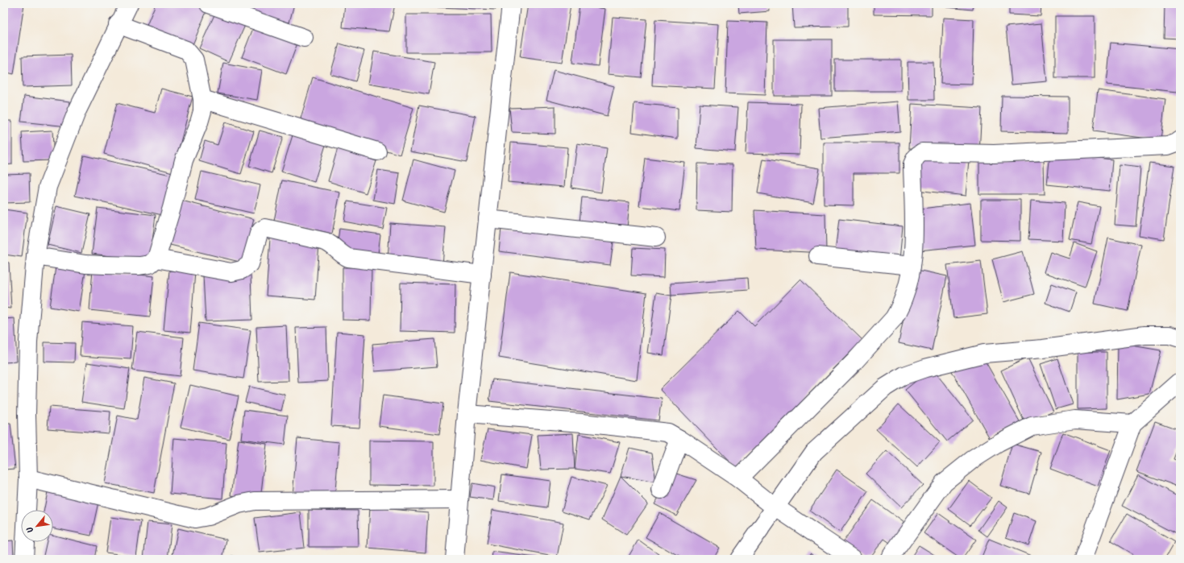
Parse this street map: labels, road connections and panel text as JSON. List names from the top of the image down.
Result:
{
  "north": "bottom left"
}
